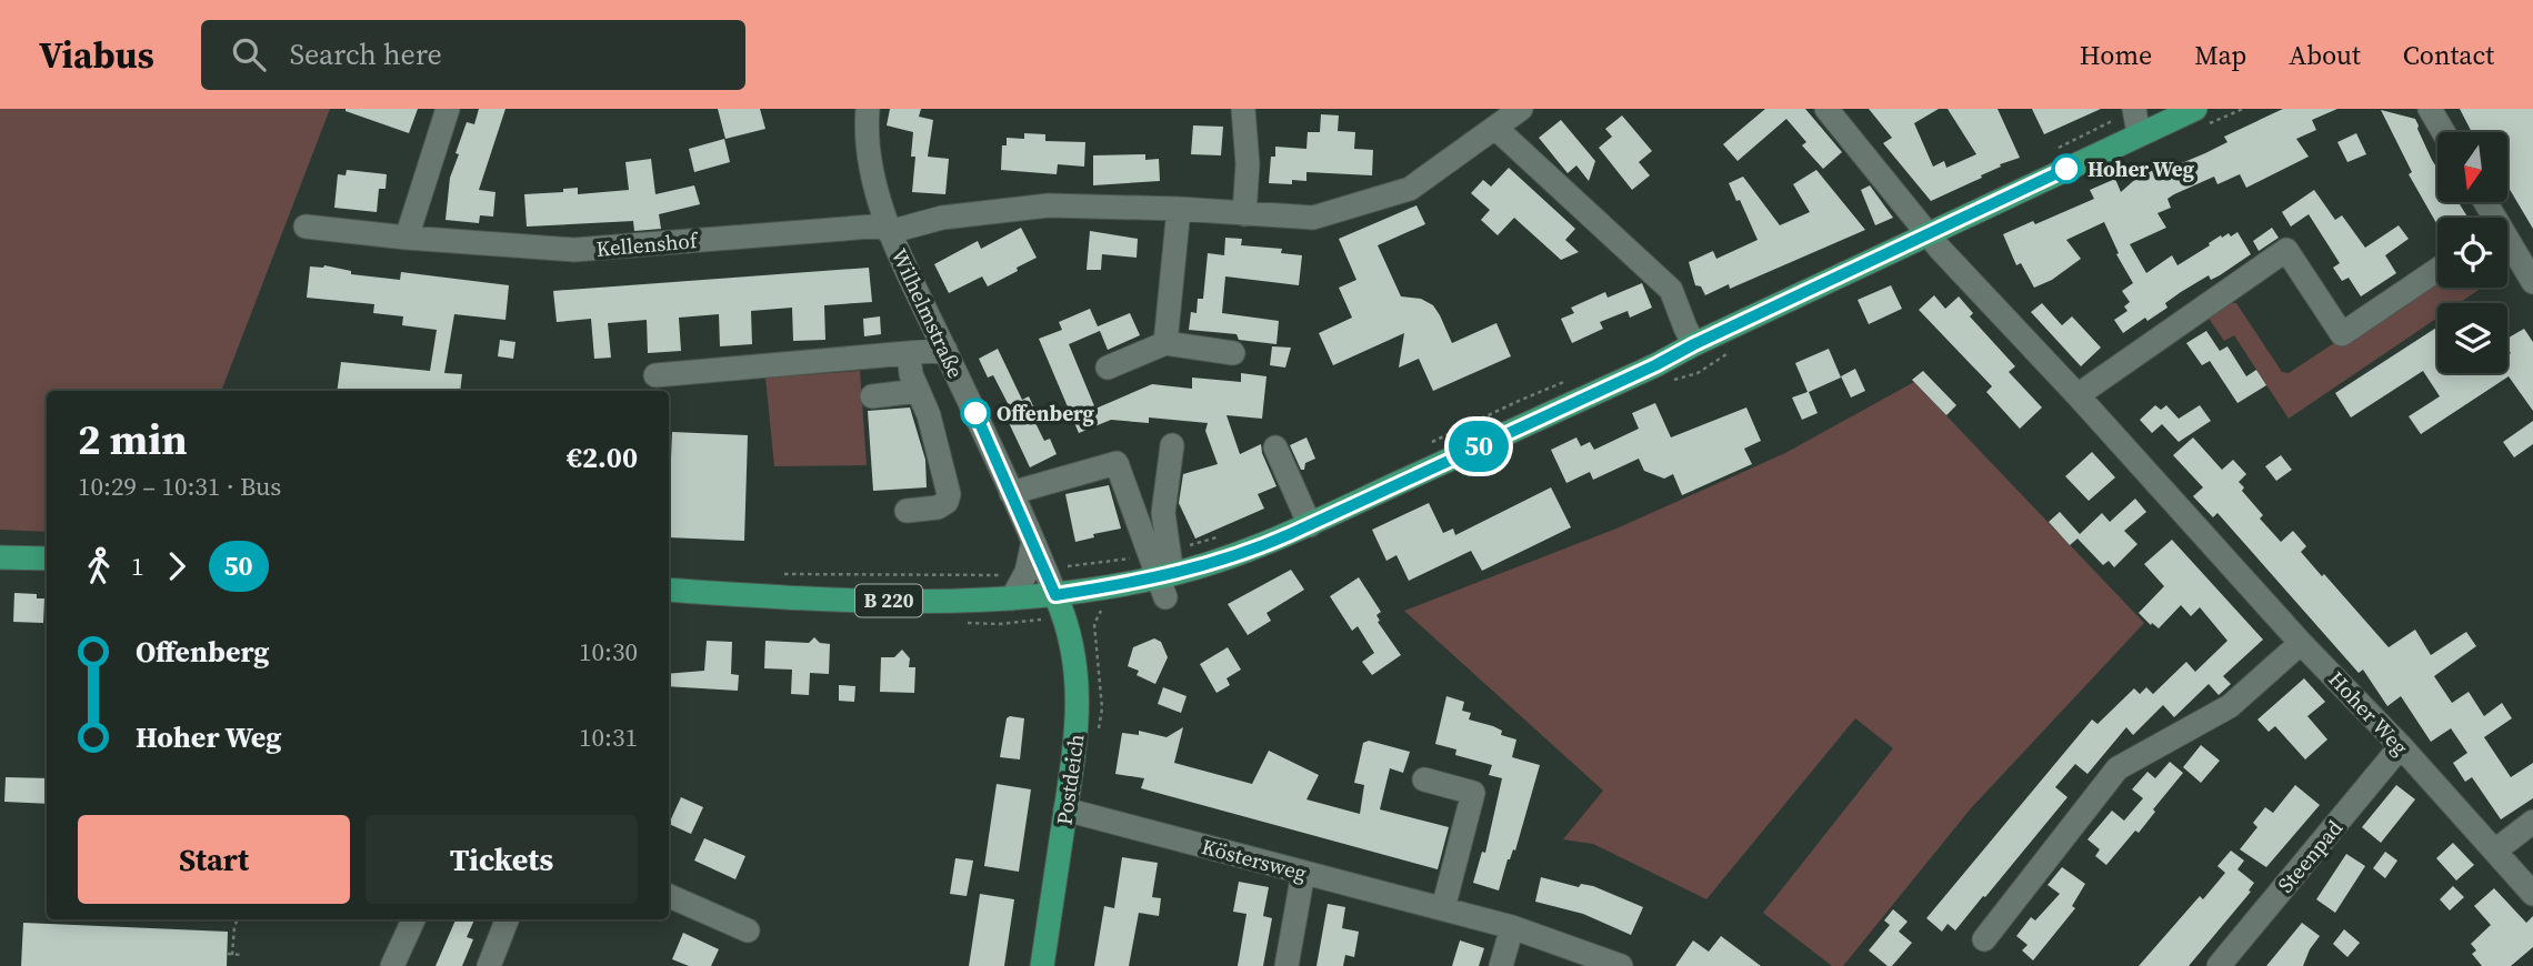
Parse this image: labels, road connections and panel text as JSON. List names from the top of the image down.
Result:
{
  "streets": {
    "main road": ["B 220", "Postdeich"],
    "street": [
      "Kellenshof",
      "Wilhelmstraße",
      "Hoher Weg",
      "Steenpad",
      "Köstersweg"
    ]
  },
  "crossings": [
    ["Kellenshof", "Wilhelmstraße"],
    ["B 220", "Hoher Weg"],
    ["B 220", "Postdeich"],
    ["Hoher Weg", "Steenpad"],
    ["Postdeich", "Köstersweg"]
  ],
  "places": ["Hoher Weg", "Offenberg"],
  "lines": ["bus line 50"],
  "north": "bottom",
  "page": {
    "header": "Viabus",
    "search": "Search here",
    "nav": [
      "Home",
      "Map",
      "About",
      "Contact"
    ],
    "on_map": "50",
    "heading": ["2 min", "10:29 – 10:31 · Bus", "€2.00"],
    "legs": ["1", "50"],
    "list": [
      {
        "name": "Offenberg",
        "value": "10:30"
      },
      {
        "name": "Hoher Weg",
        "value": "10:31"
      }
    ],
    "buttons": ["Start", "Tickets"]
  }
}
